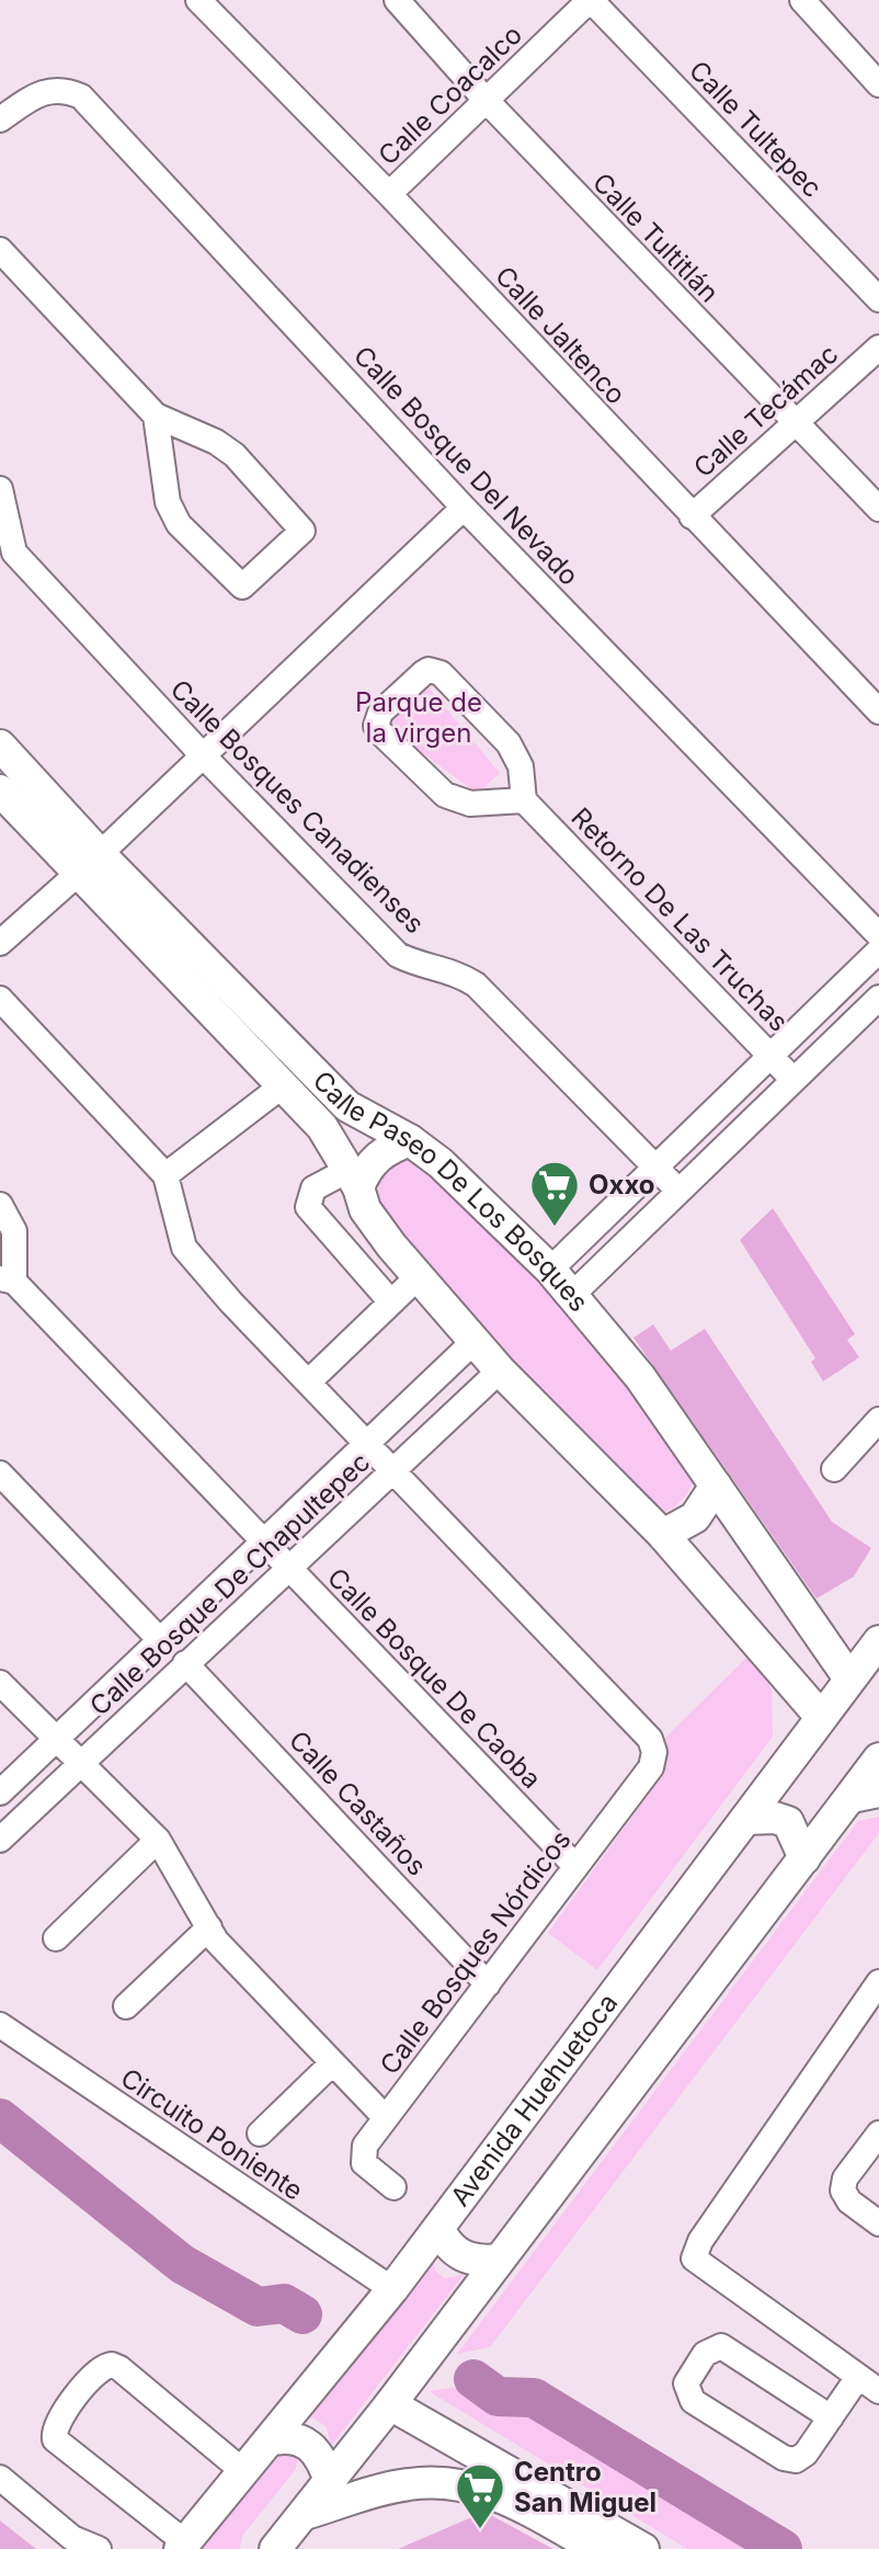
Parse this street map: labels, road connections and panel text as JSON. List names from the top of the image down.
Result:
{
  "streets": {
    "main road": ["Calle Paseo De Los Bosques", "Avenida Huehuetoca"],
    "street": [
      "Calle Coacalco",
      "Calle Tultepec",
      "Calle Tultitlán",
      "Calle Jaltenco",
      "Calle Tecámac",
      "Calle Bosque Del Nevado",
      "Calle Bosques Canadienses",
      "Retorno De Las Truchas",
      "Calle Bosque De Chapultepec",
      "Calle Bosque De Caoba",
      "Calle Castaños",
      "Calle Bosques Nórdicos",
      "Circuito Poniente"
    ]
  },
  "crossings": [
    ["Calle Coacalco", "Calle Tultepec"],
    ["Calle Coacalco", "Calle Tultitlán"],
    ["Calle Coacalco", "Calle Jaltenco"],
    ["Calle Tultitlán", "Calle Tecámac"],
    ["Calle Jaltenco", "Calle Tecámac"],
    ["Calle Paseo De Los Bosques", "Calle Bosque De Chapultepec"],
    ["Calle Paseo De Los Bosques", "Avenida Huehuetoca"],
    ["Calle Bosque De Chapultepec", "Calle Bosque De Caoba"],
    ["Calle Bosque De Chapultepec", "Calle Castaños"],
    ["Calle Bosque De Chapultepec", "Calle Bosques Nórdicos"],
    ["Calle Bosque De Caoba", "Calle Bosques Nórdicos"],
    ["Calle Castaños", "Calle Bosques Nórdicos"],
    ["Avenida Huehuetoca", "Circuito Poniente"]
  ],
  "parks": ["Parque de la virgen"],
  "places": {
    "supermarket": ["Oxxo", "Centro San Miguel"]
  }
}
